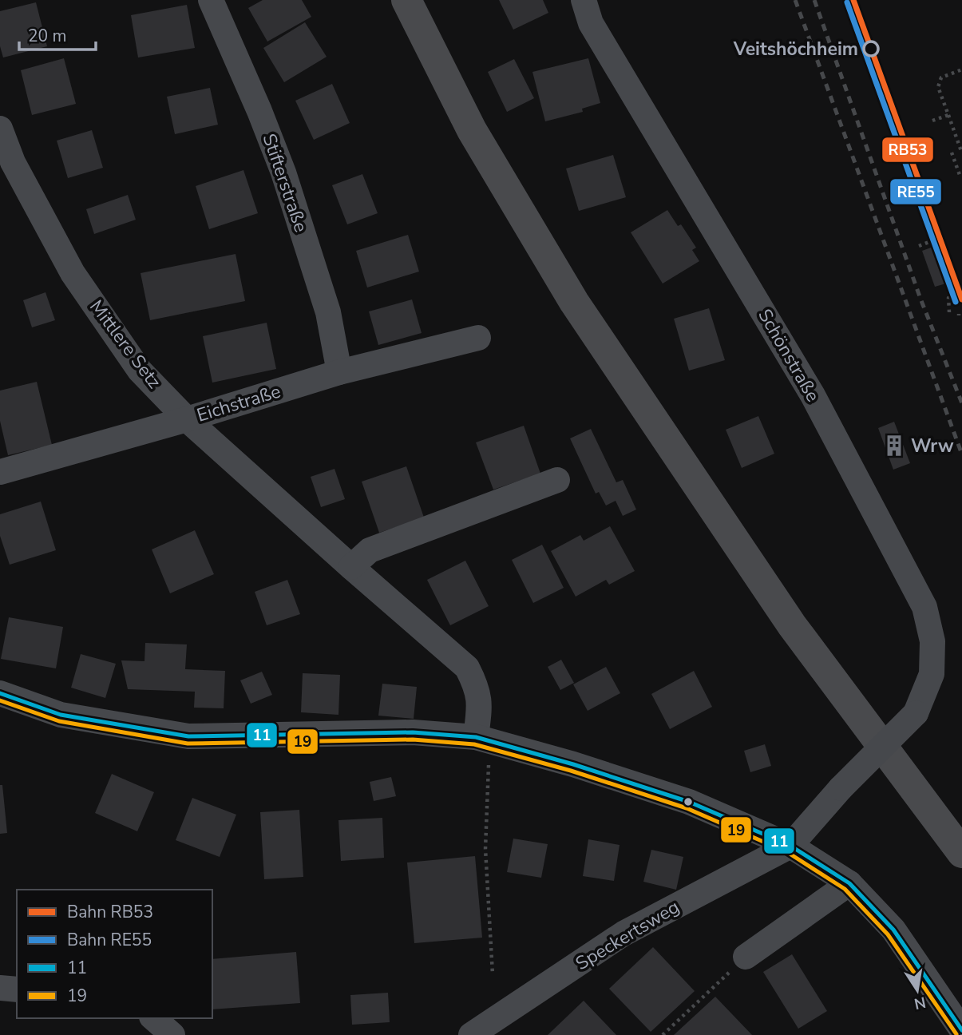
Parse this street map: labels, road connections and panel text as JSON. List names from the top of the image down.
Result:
{
  "streets": {
    "street": [
      "Stifterstraße",
      "Mittlere Setz",
      "Schönstraße",
      "Eichstraße",
      "Speckertsweg"
    ]
  },
  "crossings": [
    ["Stifterstraße", "Eichstraße"],
    ["Mittlere Setz", "Eichstraße"],
    ["Schönstraße", "Speckertsweg"]
  ],
  "places": {
    "other": ["Veitshöchheim"],
    "building": ["Wrw"]
  },
  "lines": [
    "rail line RB53",
    "rail line RE55",
    "transit line 11",
    "transit line 19"
  ],
  "legend": [
    "Bahn RB53",
    "Bahn RE55",
    "11",
    "19"
  ],
  "scale_bar": "20 m",
  "north": "bottom"
}
